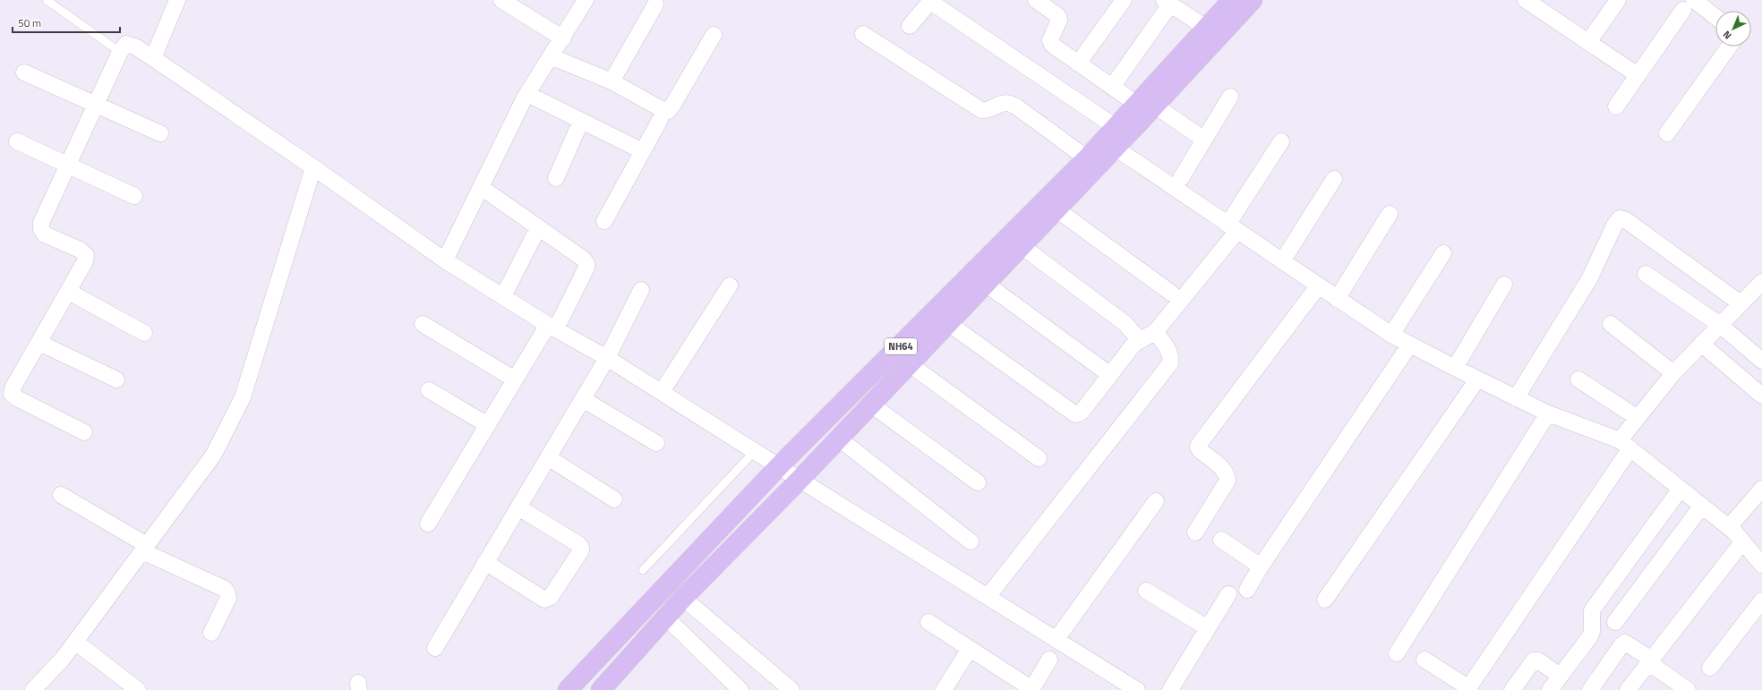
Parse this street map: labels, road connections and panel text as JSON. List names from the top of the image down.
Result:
{
  "streets": {
    "highway": ["NH64"]
  },
  "scale_bar": "50 m",
  "north": "bottom left"
}
